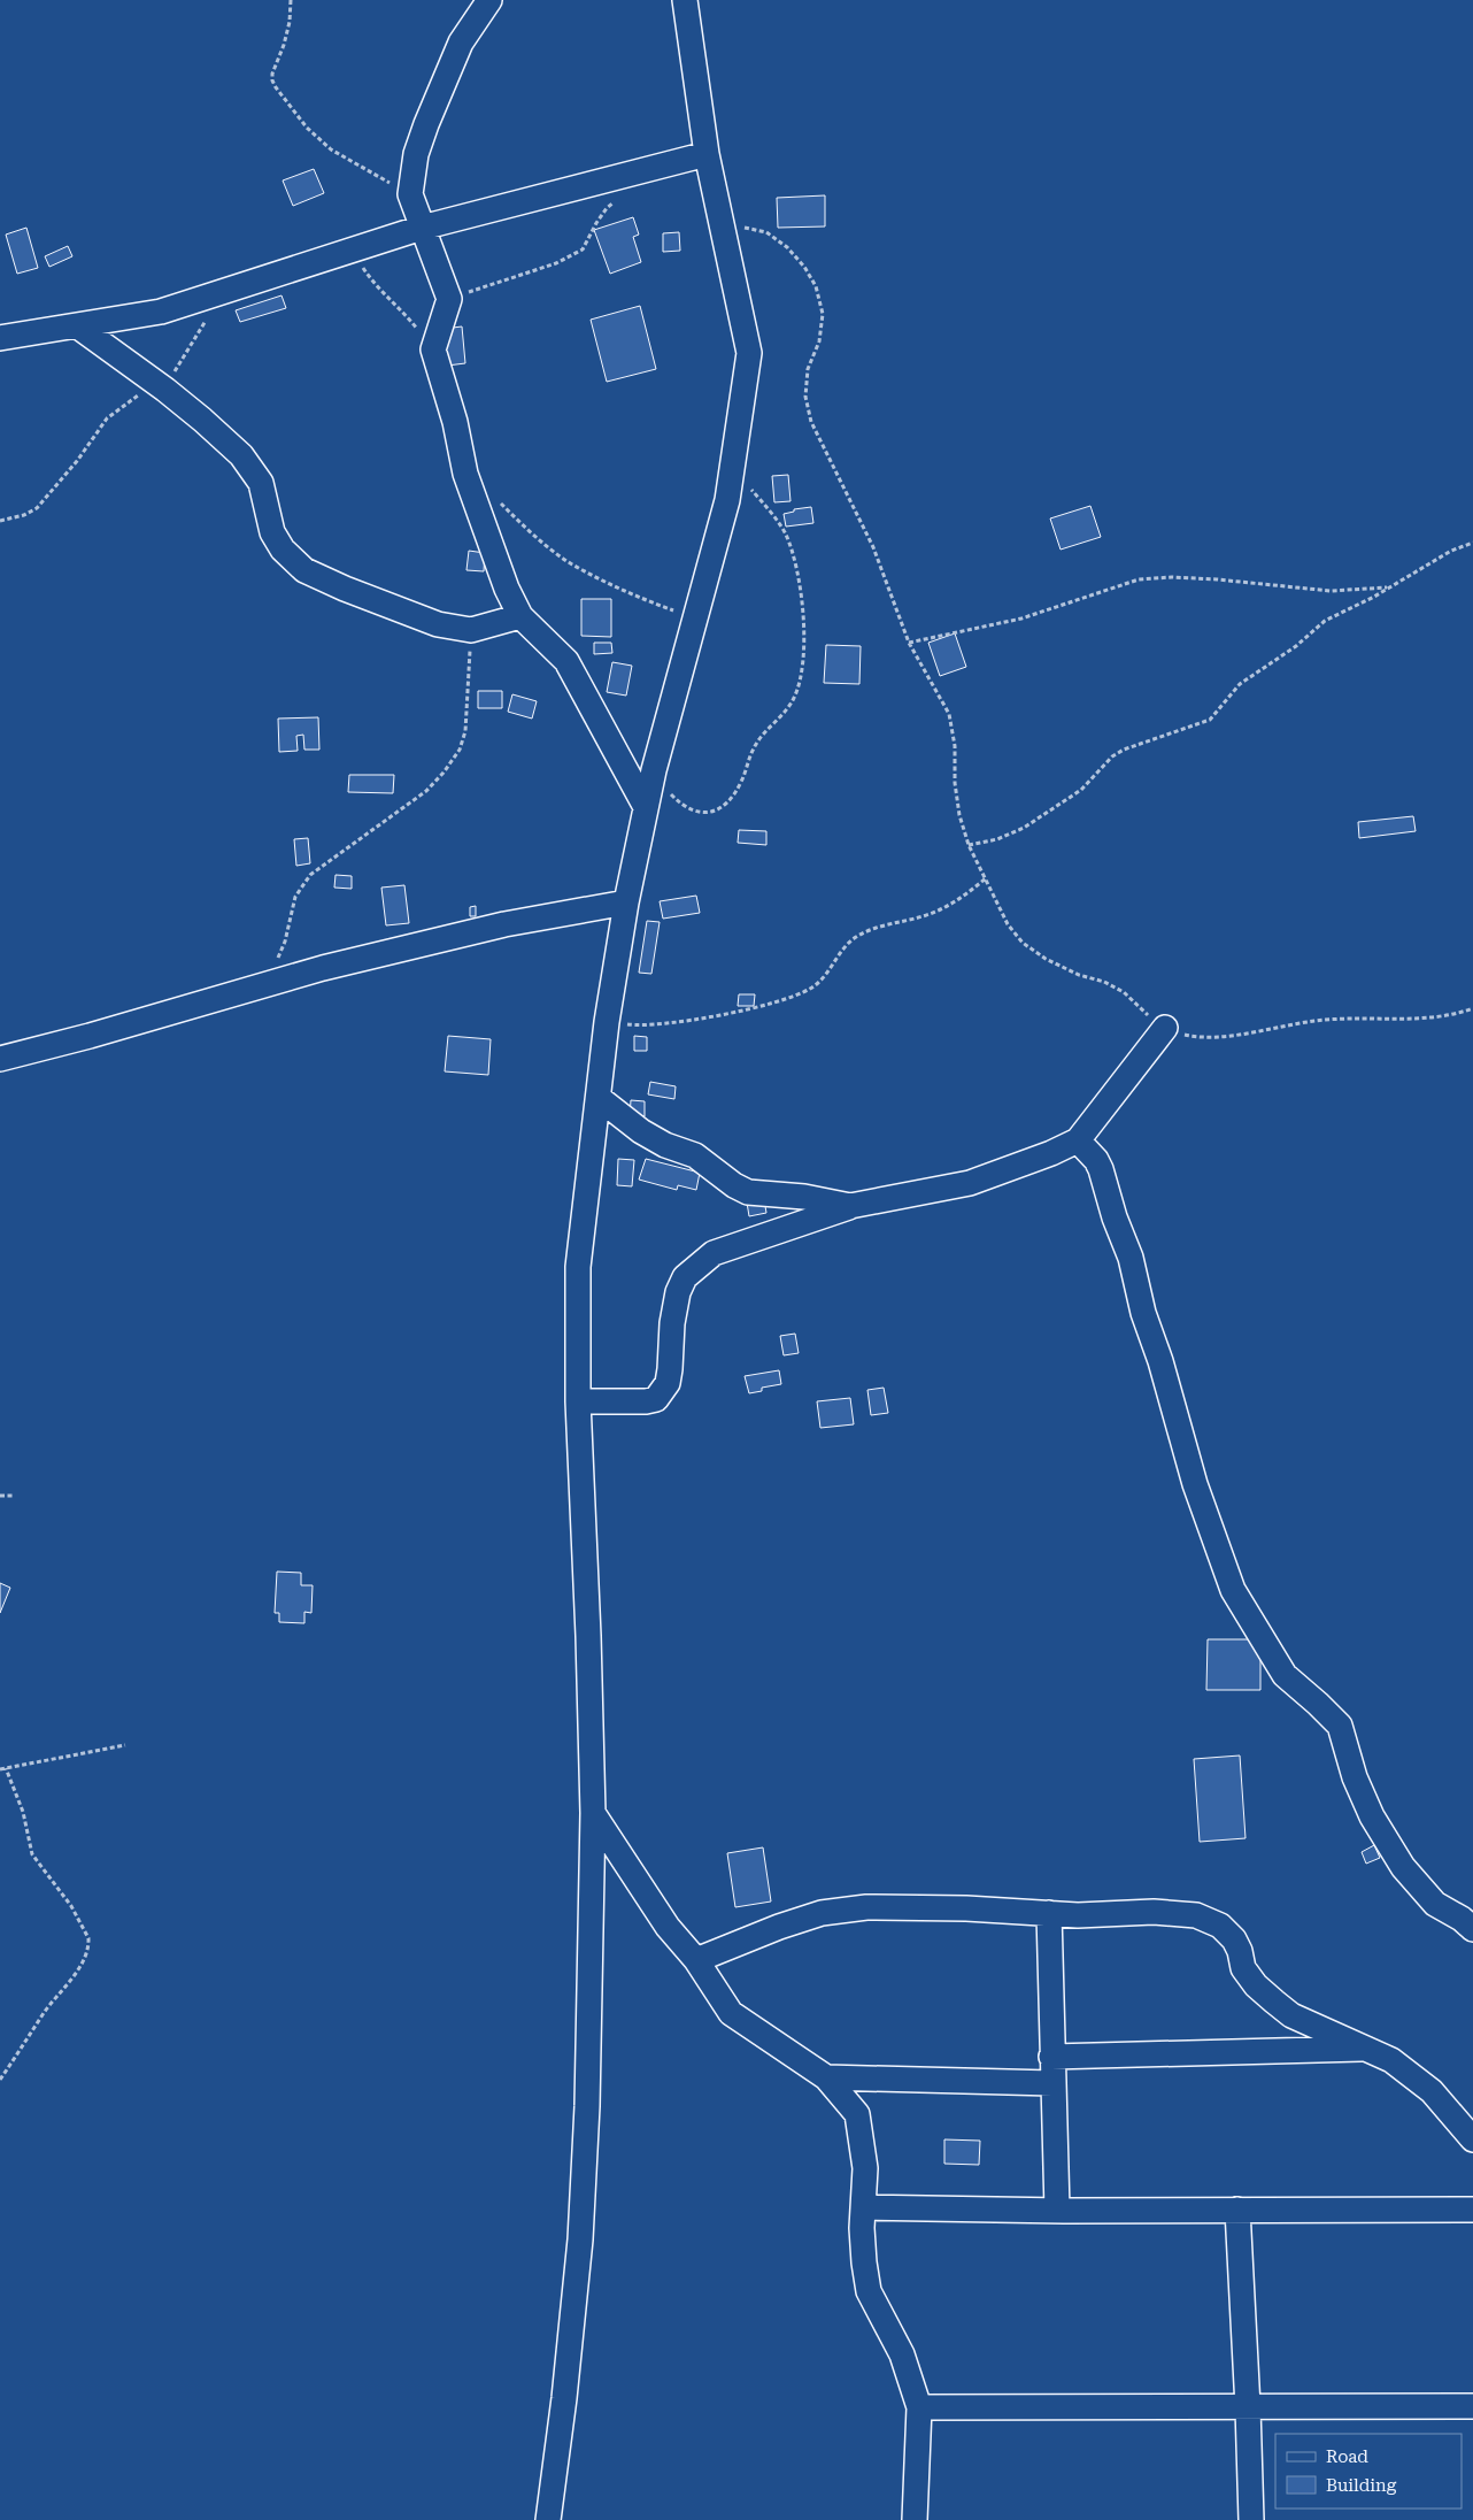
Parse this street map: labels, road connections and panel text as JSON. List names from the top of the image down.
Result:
{
  "legend": ["Road", "Building"]
}
